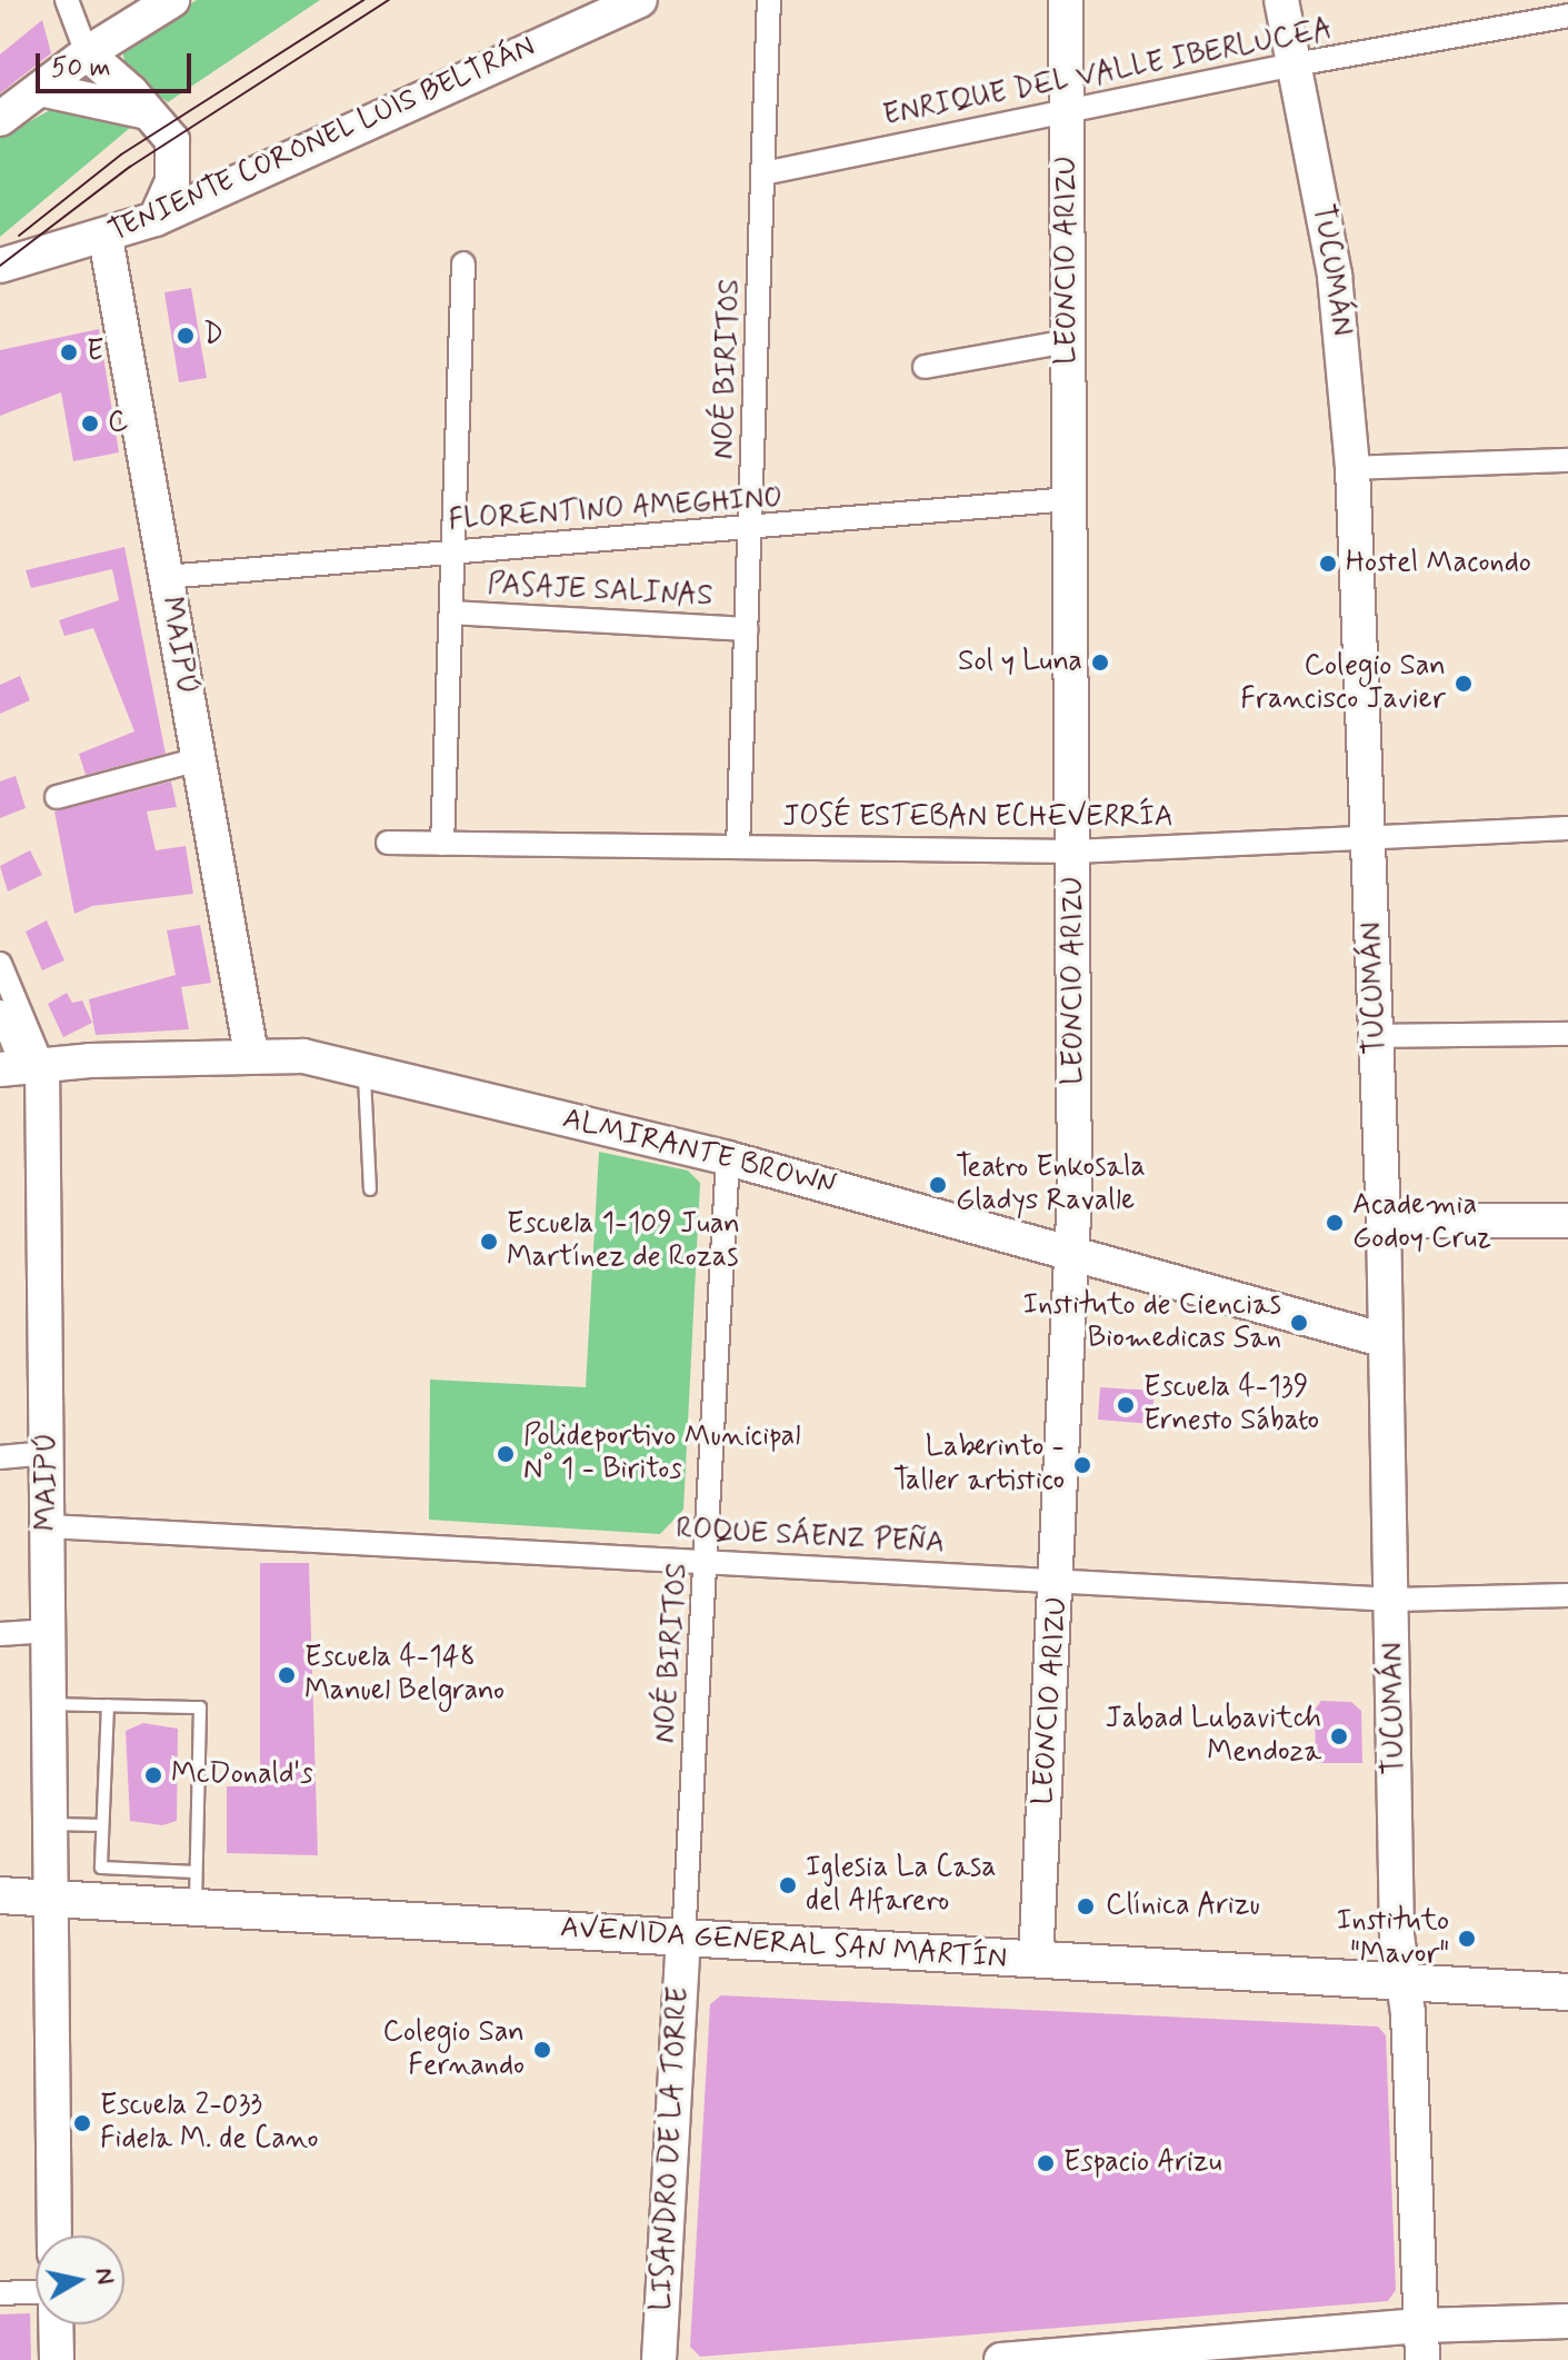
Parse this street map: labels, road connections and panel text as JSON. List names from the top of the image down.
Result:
{
  "streets": {
    "main road": ["AVENIDA GENERAL SAN MARTÍN"],
    "street": [
      "ENRIQUE DEL VALLE IBERLUCEA",
      "TENIENTE CORONEL LUIS BELTRÁN",
      "LEONCIO ARIZU",
      "TUCUMÁN",
      "NOÉ BIRITOS",
      "FLORENTINO AMEGHINO",
      "PASAJE SALINAS",
      "MAIPÚ",
      "JOSÉ ESTEBAN ECHEVERRÍA",
      "ALMIRANTE BROWN",
      "ROQUE SÁENZ PEÑA",
      "LISANDRO DE LA TORRE"
    ]
  },
  "crossings": [
    ["ENRIQUE DEL VALLE IBERLUCEA", "LEONCIO ARIZU"],
    ["ENRIQUE DEL VALLE IBERLUCEA", "TUCUMÁN"],
    ["ENRIQUE DEL VALLE IBERLUCEA", "NOÉ BIRITOS"],
    ["TENIENTE CORONEL LUIS BELTRÁN", "MAIPÚ"],
    ["LEONCIO ARIZU", "FLORENTINO AMEGHINO"],
    ["LEONCIO ARIZU", "JOSÉ ESTEBAN ECHEVERRÍA"],
    ["LEONCIO ARIZU", "ALMIRANTE BROWN"],
    ["LEONCIO ARIZU", "ROQUE SÁENZ PEÑA"],
    ["LEONCIO ARIZU", "AVENIDA GENERAL SAN MARTÍN"],
    ["TUCUMÁN", "JOSÉ ESTEBAN ECHEVERRÍA"],
    ["TUCUMÁN", "ALMIRANTE BROWN"],
    ["TUCUMÁN", "ROQUE SÁENZ PEÑA"],
    ["TUCUMÁN", "AVENIDA GENERAL SAN MARTÍN"],
    ["NOÉ BIRITOS", "FLORENTINO AMEGHINO"],
    ["NOÉ BIRITOS", "PASAJE SALINAS"],
    ["NOÉ BIRITOS", "JOSÉ ESTEBAN ECHEVERRÍA"],
    ["NOÉ BIRITOS", "ALMIRANTE BROWN"],
    ["NOÉ BIRITOS", "ROQUE SÁENZ PEÑA"],
    ["NOÉ BIRITOS", "AVENIDA GENERAL SAN MARTÍN"],
    ["NOÉ BIRITOS", "LISANDRO DE LA TORRE"],
    ["FLORENTINO AMEGHINO", "MAIPÚ"],
    ["MAIPÚ", "ALMIRANTE BROWN"],
    ["MAIPÚ", "ROQUE SÁENZ PEÑA"],
    ["MAIPÚ", "AVENIDA GENERAL SAN MARTÍN"],
    ["AVENIDA GENERAL SAN MARTÍN", "LISANDRO DE LA TORRE"]
  ],
  "places": [
    "D",
    "E",
    "C",
    "Hostel Macondo",
    "Sol y Luna",
    "Colegio San Francisco Javier",
    "Teatro Enkosala Gladys Ravalle",
    "Academia Godoy Cruz",
    "Escuela 1-109 Juan Martínez de Rozas",
    "Instituto de Ciencias Biomedicas San",
    "Escuela 4-139 Ernesto Sábato",
    "Polideportivo Municipal N° 1 - Biritos",
    "Laberinto - Taller artistico",
    "Escuela 4-148 Manuel Belgrano",
    "Jabad Lubavitch Mendoza",
    "McDonald's",
    "Iglesia La Casa del Alfarero",
    "Clínica Arizu",
    "Instituto \"Mavor\"",
    "Colegio San Fernando",
    "Escuela 2-033 Fidela M. de Cano",
    "Espacio Arizu"
  ],
  "scale_bar": "50 m",
  "north": "right"
}
